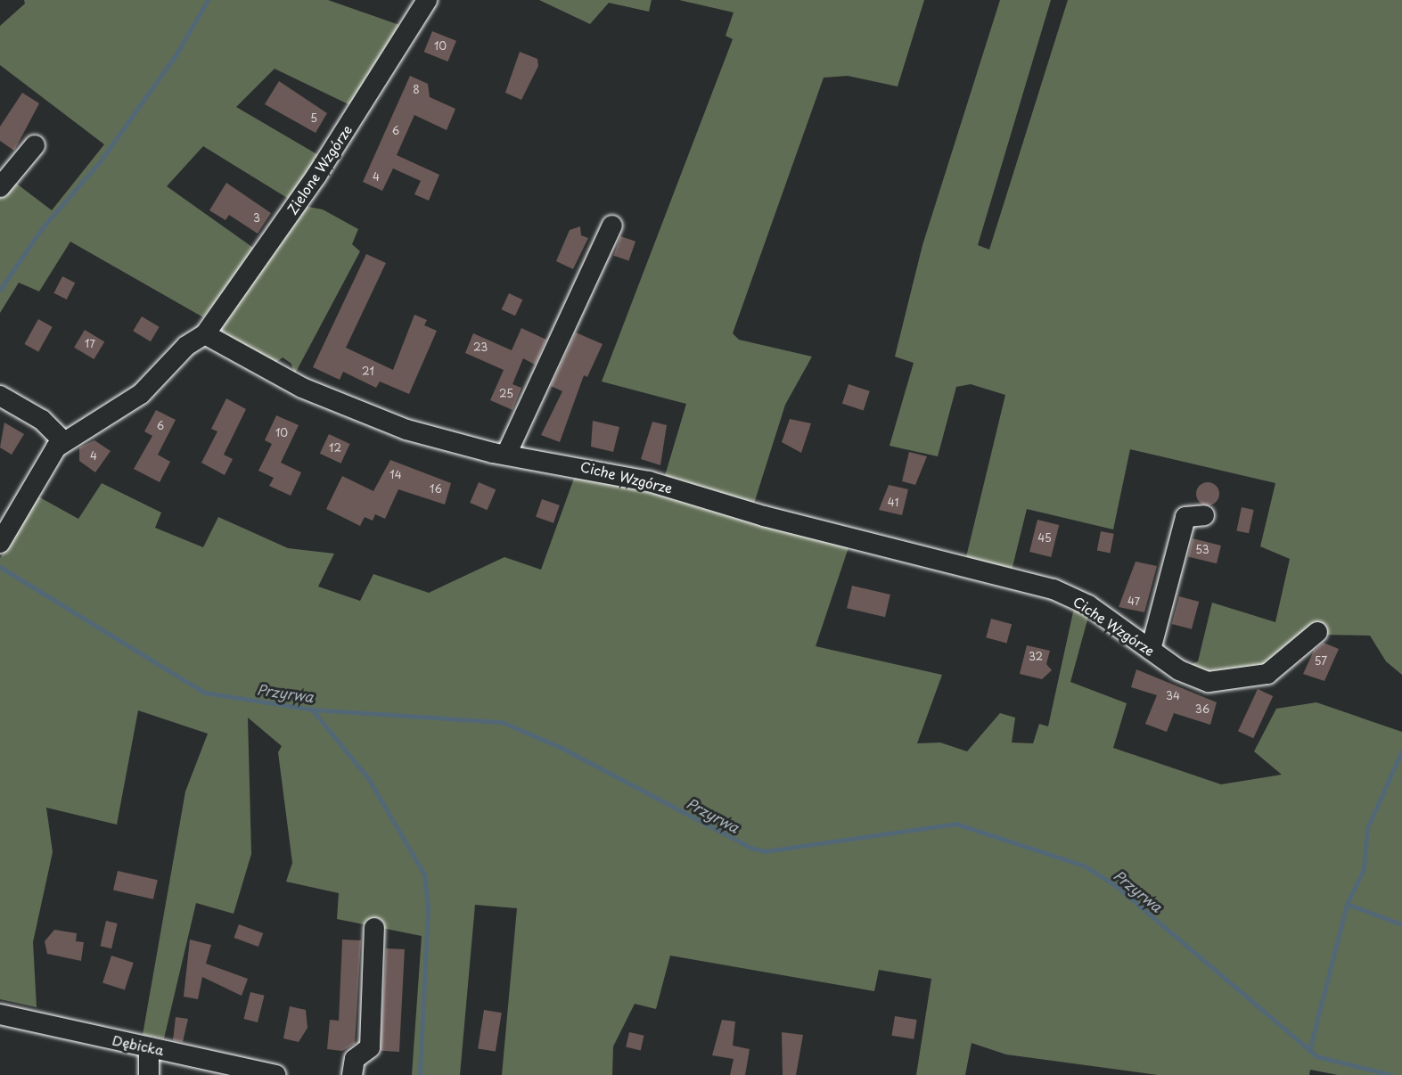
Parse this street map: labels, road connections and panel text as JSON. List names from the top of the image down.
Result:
{
  "streets": {
    "street": ["Zielone Wzgórze", "Ciche Wzgórze", "Dębicka"]
  },
  "crossings": [
    ["Zielone Wzgórze", "Ciche Wzgórze"]
  ],
  "water": ["Przyrwa"],
  "house_numbers": [
    "10",
    "8",
    "5",
    "6",
    "4",
    "3",
    "17",
    "23",
    "21",
    "25",
    "6",
    "10",
    "12",
    "4",
    "14",
    "16",
    "41",
    "45",
    "53",
    "47",
    "32",
    "57",
    "34",
    "36"
  ]
}
